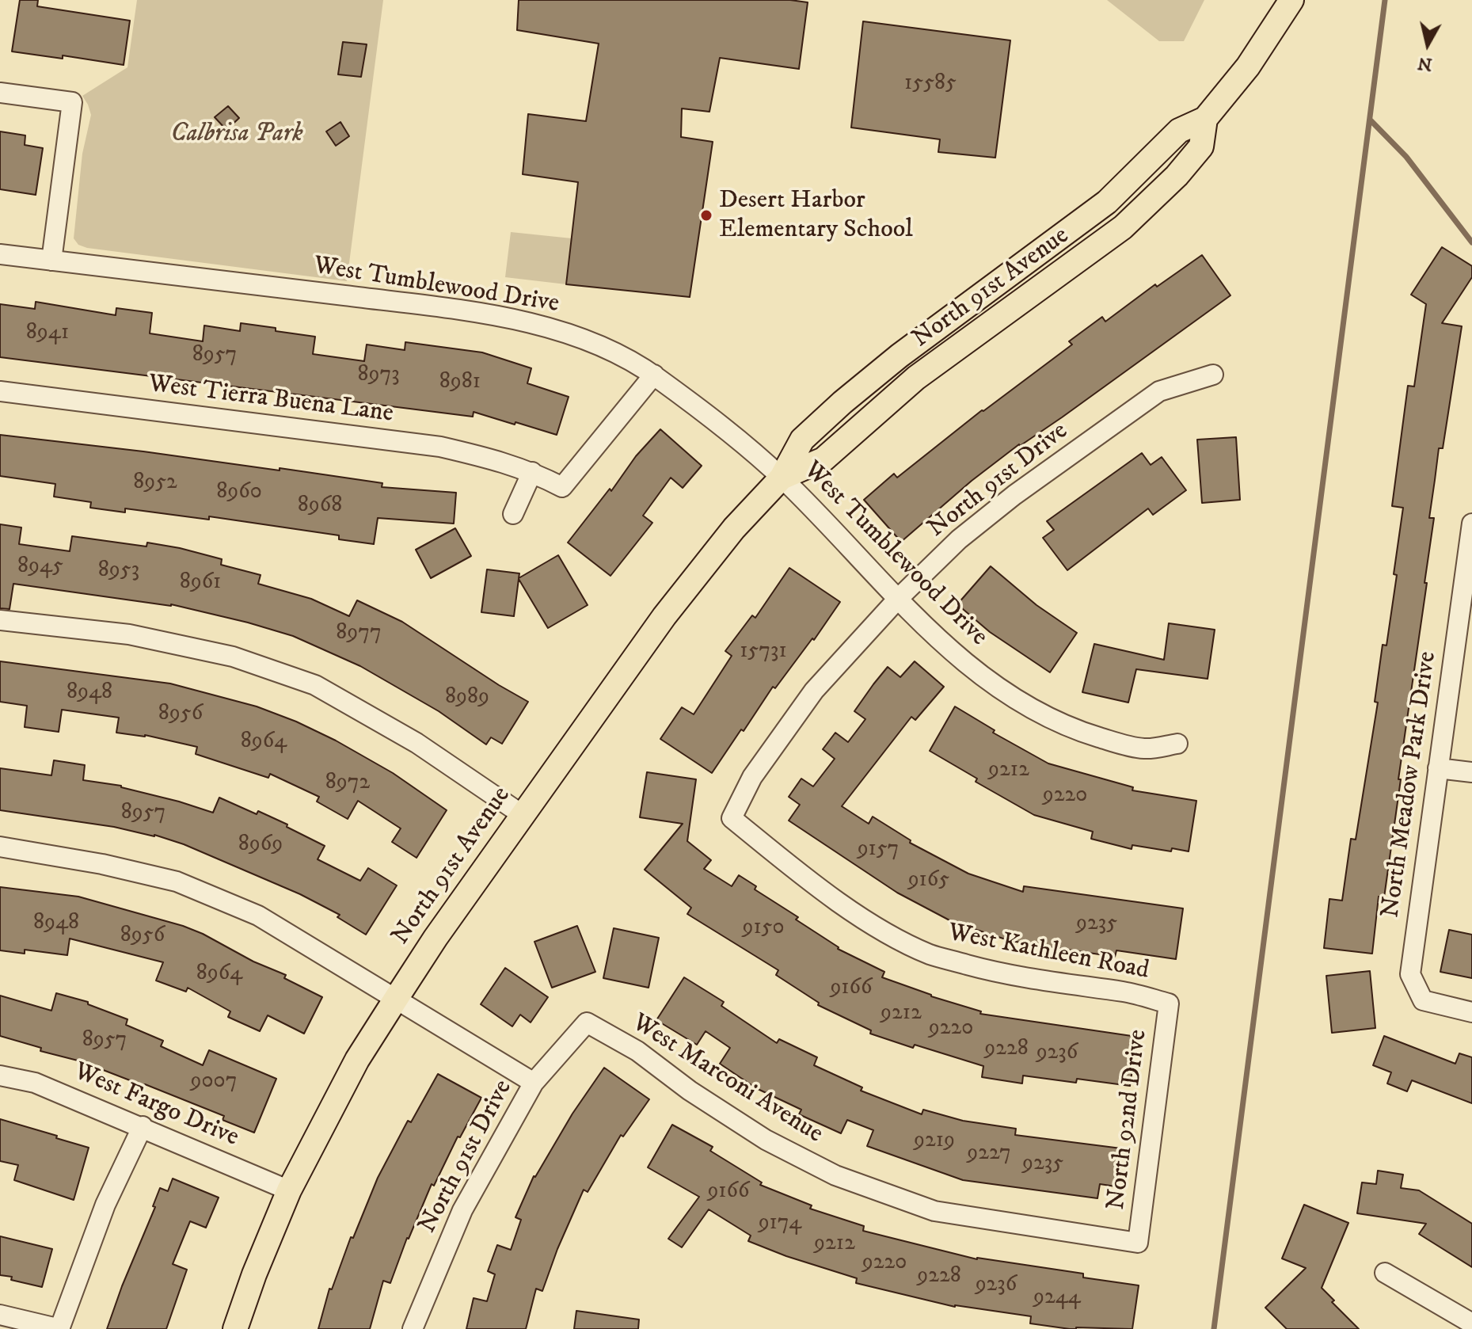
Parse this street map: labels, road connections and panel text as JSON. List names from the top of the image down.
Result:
{
  "streets": {
    "main road": ["North 91st Avenue"],
    "street": [
      "West Tumblewood Drive",
      "West Tierra Buena Lane",
      "North 91st Drive",
      "North Meadow Park Drive",
      "West Kathleen Road",
      "West Marconi Avenue",
      "West Fargo Drive",
      "North 92nd Drive"
    ]
  },
  "crossings": [
    ["West Tumblewood Drive", "North 91st Avenue"],
    ["West Tumblewood Drive", "West Tierra Buena Lane"],
    ["West Tumblewood Drive", "North 91st Drive"],
    ["North 91st Avenue", "West Fargo Drive"],
    ["North 91st Drive", "West Kathleen Road"],
    ["North 91st Drive", "West Marconi Avenue"],
    ["West Kathleen Road", "North 92nd Drive"],
    ["West Marconi Avenue", "North 92nd Drive"]
  ],
  "parks": ["Calbrisa Park"],
  "places": ["Desert Harbor Elementary School"],
  "house_numbers": [
    "15585",
    "8941",
    "8957",
    "8973",
    "8981",
    "8952",
    "8960",
    "8968",
    "8945",
    "8953",
    "8961",
    "8977",
    "15731",
    "8948",
    "8989",
    "8956",
    "8964",
    "9212",
    "8972",
    "9220",
    "8957",
    "8969",
    "9157",
    "9165",
    "8948",
    "9235",
    "9150",
    "8956",
    "8964",
    "9166",
    "9212",
    "9220",
    "8957",
    "9228",
    "9236",
    "9007",
    "9219",
    "9227",
    "9235",
    "9166",
    "9174",
    "9212",
    "9220",
    "9228",
    "9236",
    "9244"
  ],
  "north": "bottom"
}
